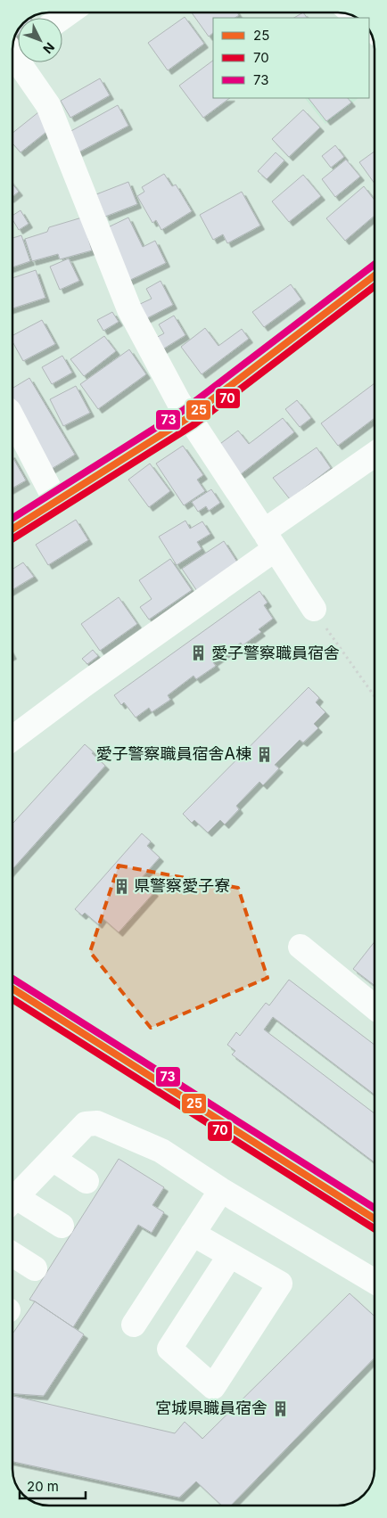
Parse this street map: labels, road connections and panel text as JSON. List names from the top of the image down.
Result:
{
  "places": {
    "building": [
      "愛子警察職員宿舎",
      "愛子警察職員宿舎A棟",
      "県警察愛子寮",
      "宮城県職員宿舎"
    ]
  },
  "lines": ["transit line 73", "transit line 25", "transit line 70"],
  "legend": ["25", "70", "73"],
  "scale_bar": "20 m",
  "north": "bottom right"
}
